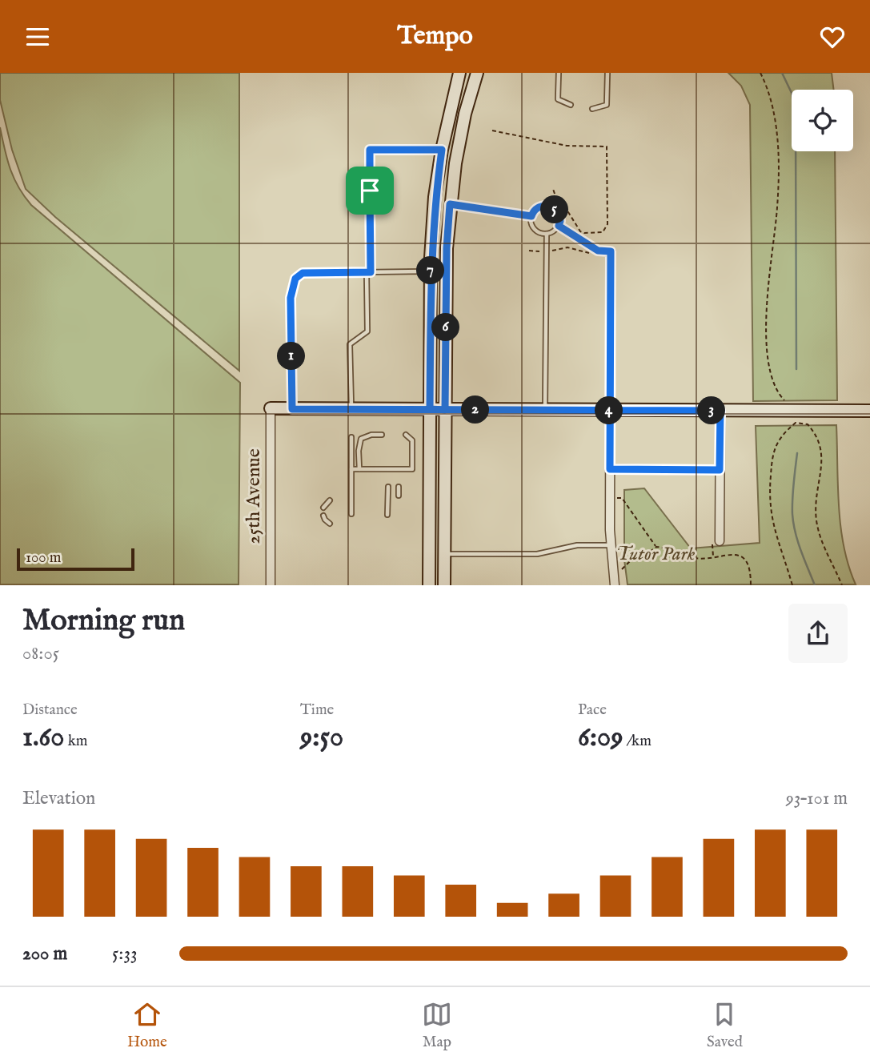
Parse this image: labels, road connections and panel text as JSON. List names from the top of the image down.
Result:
{
  "streets": {
    "street": ["25th Avenue"]
  },
  "parks": ["Tutor Park"],
  "scale_bar": "100 m",
  "page": {
    "header": "Tempo",
    "pins": [
      "5",
      "7",
      "6",
      "1",
      "2",
      "3",
      "4"
    ],
    "scale": "100 m",
    "heading": ["Morning run", "08:05"],
    "stats": [
      ["Distance", "1.60 km"],
      ["Time", "9:50"],
      ["Pace", "6:09 /km"]
    ],
    "chart": ["Elevation", "93–101 m"],
    "list": [
      {
        "name": "200 m",
        "note": "5:33"
      }
    ],
    "tabs": ["Home", "Map", "Saved"]
  }
}
